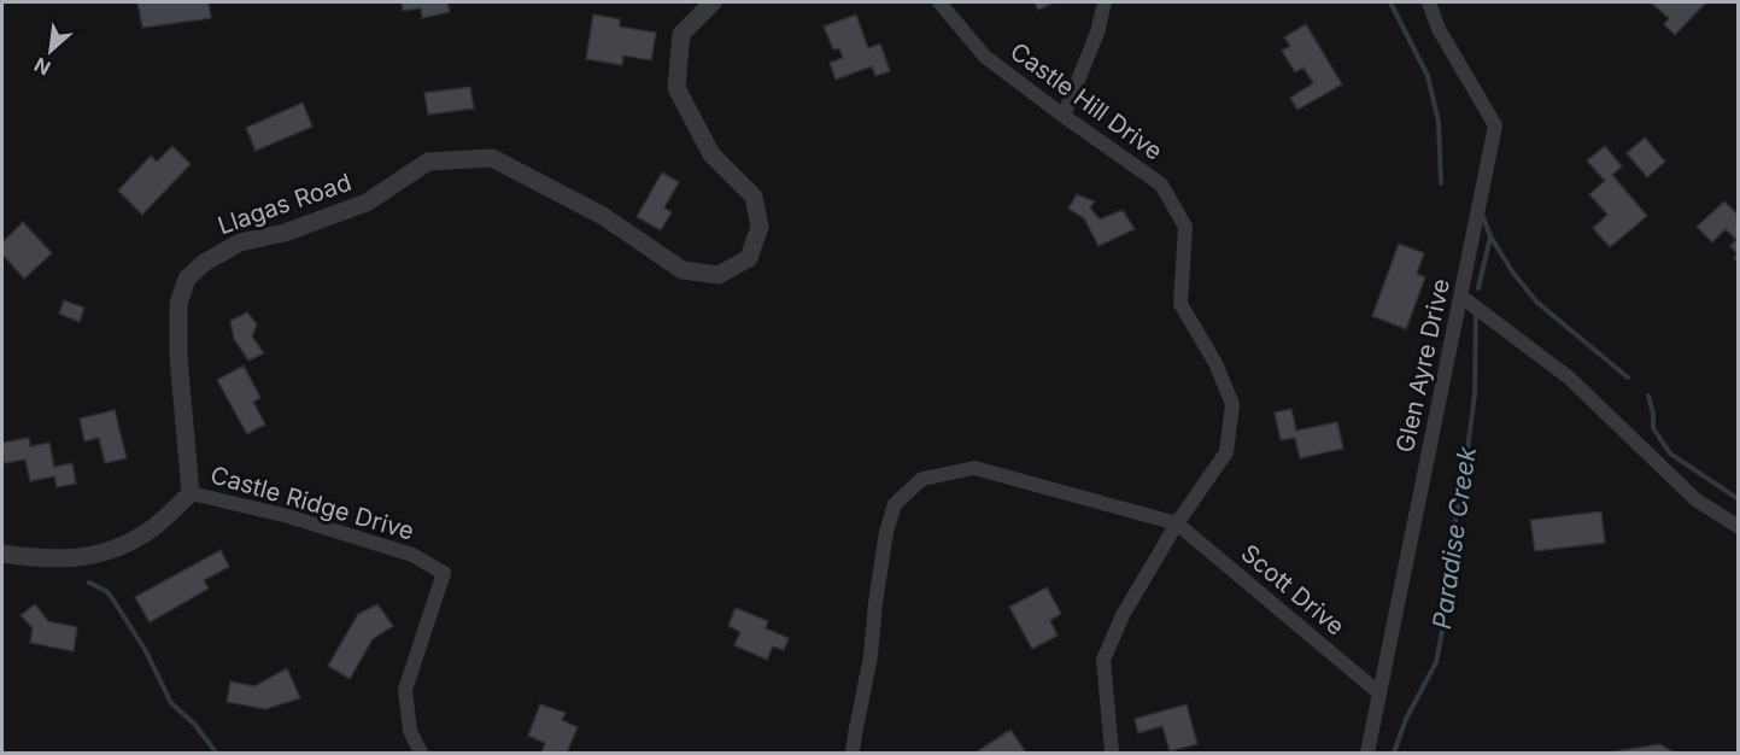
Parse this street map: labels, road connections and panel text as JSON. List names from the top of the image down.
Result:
{
  "streets": {
    "street": [
      "Castle Hill Drive",
      "Llagas Road",
      "Glen Ayre Drive",
      "Castle Ridge Drive",
      "Scott Drive"
    ]
  },
  "crossings": [
    ["Castle Hill Drive", "Scott Drive"],
    ["Llagas Road", "Castle Ridge Drive"],
    ["Glen Ayre Drive", "Scott Drive"]
  ],
  "water": ["Paradise Creek"],
  "north": "bottom left"
}
